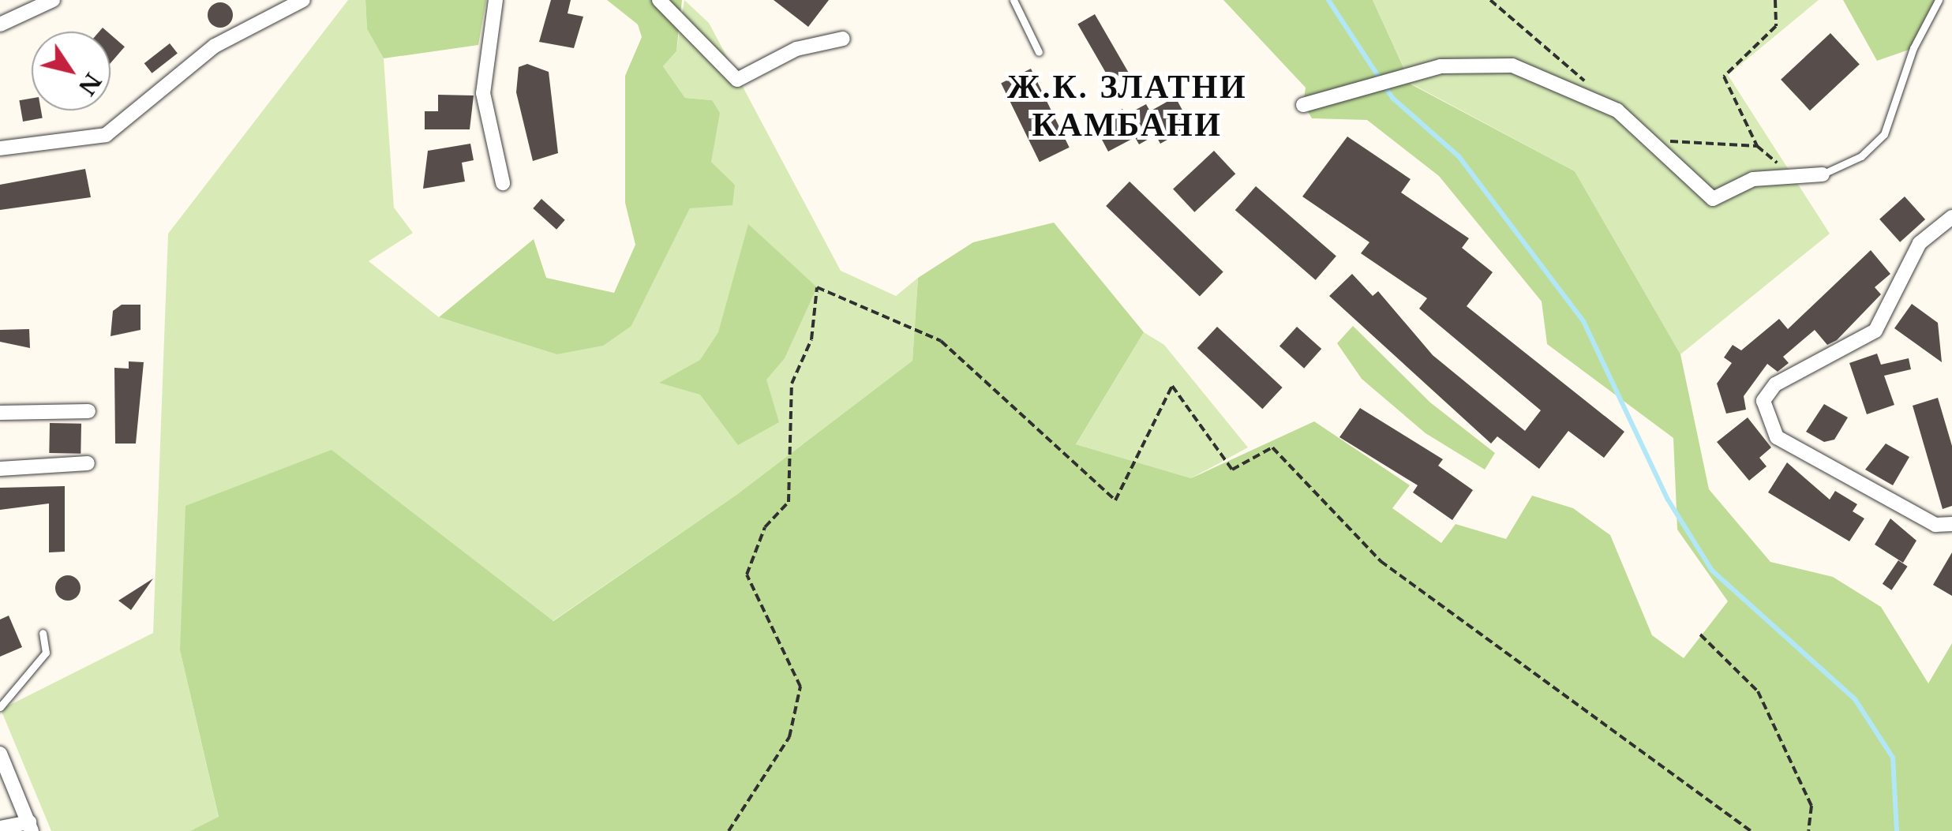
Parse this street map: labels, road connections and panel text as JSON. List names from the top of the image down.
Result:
{
  "districts": ["Ж.К. ЗЛАТНИ КАМБАНИ"],
  "north": "bottom right"
}
